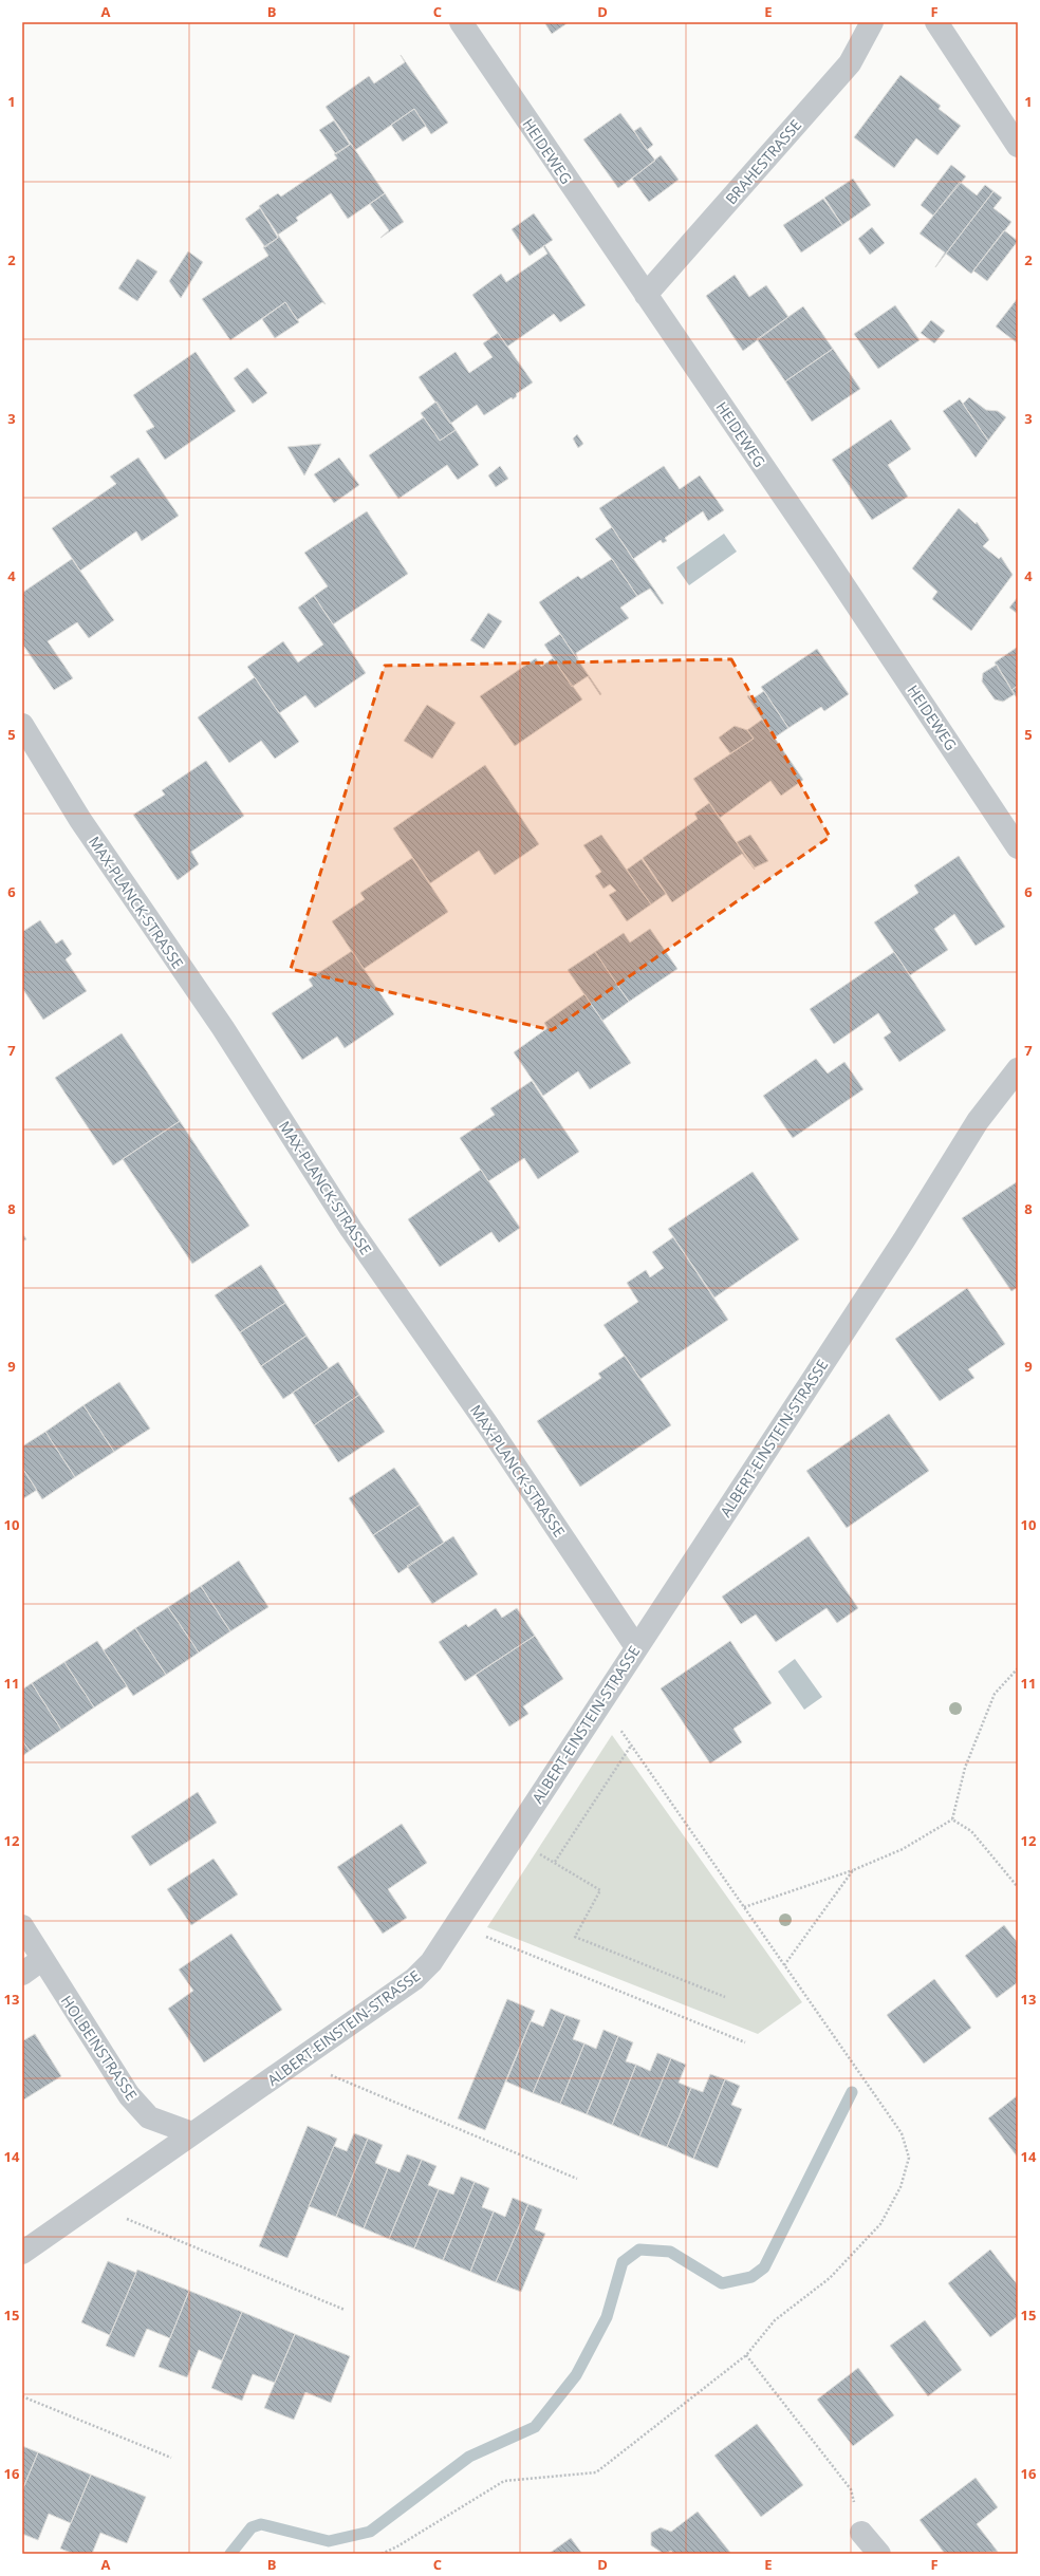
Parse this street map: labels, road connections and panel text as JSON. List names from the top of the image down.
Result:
{
  "streets": {
    "street": [
      "HEIDEWEG",
      "BRAHESTRASSE",
      "MAX-PLANCK-STRASSE",
      "ALBERT-EINSTEIN-STRASSE",
      "HOLBEINSTRASSE"
    ]
  },
  "crossings": [
    ["HEIDEWEG", "BRAHESTRASSE"],
    ["MAX-PLANCK-STRASSE", "ALBERT-EINSTEIN-STRASSE"],
    ["ALBERT-EINSTEIN-STRASSE", "HOLBEINSTRASSE"]
  ],
  "grid": {
    "columns": [
      "A",
      "B",
      "C",
      "D",
      "E",
      "F"
    ],
    "rows": [
      "1",
      "2",
      "3",
      "4",
      "5",
      "6",
      "7",
      "8",
      "9",
      "10",
      "11",
      "12",
      "13",
      "14",
      "15",
      "16"
    ]
  }
}
